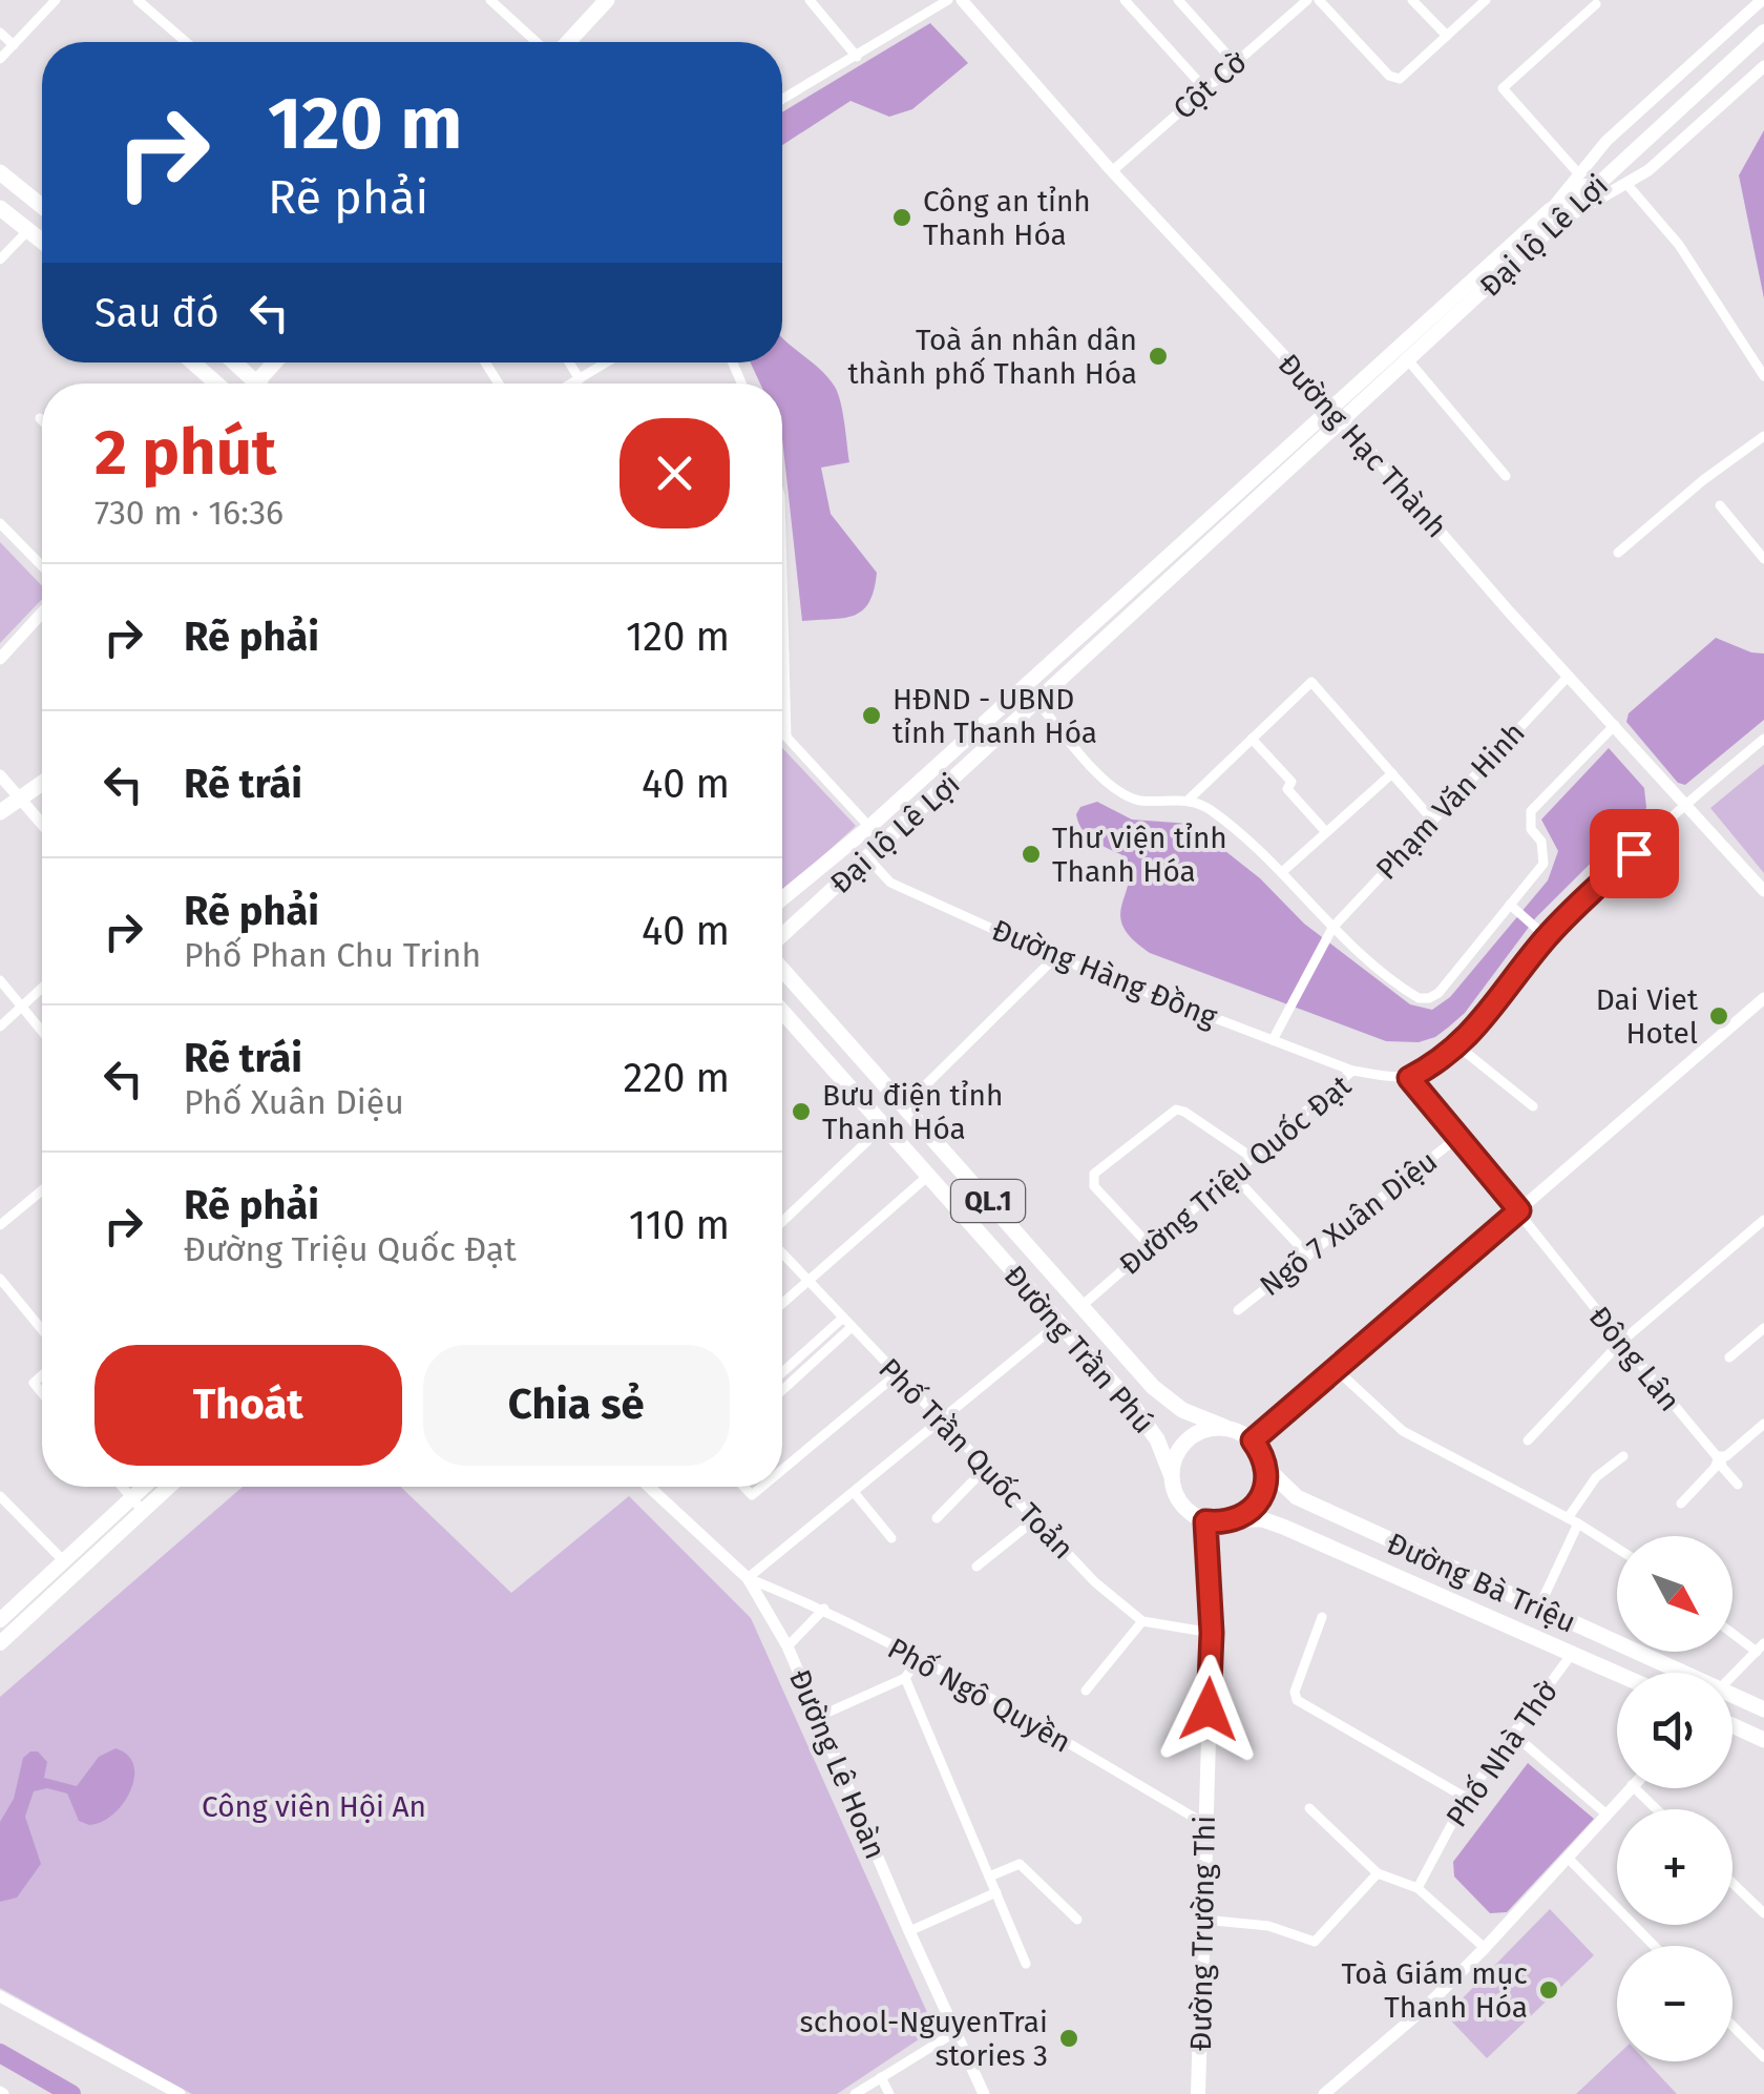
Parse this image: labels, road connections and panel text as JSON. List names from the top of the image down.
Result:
{
  "streets": {
    "highway": ["QL.1", "Đường Trần Phú", "Đường Bà Triệu"],
    "main road": ["Đại lộ Lê Lợi", "Đường Trường Thi"],
    "street": [
      "Cột Cờ",
      "Đường Hạc Thành",
      "Phạm Văn Hinh",
      "Đường Hàng Đồng",
      "Đường Triệu Quốc Đạt",
      "Ngõ 7 Xuân Diệu",
      "Đông Lân",
      "Phố Trần Quốc Toản",
      "Phố Ngô Quyền",
      "Phố Nhà Thờ",
      "Đường Lê Hoàn"
    ]
  },
  "crossings": [
    ["Cột Cờ", "Đường Hạc Thành"],
    ["Đại lộ Lê Lợi", "Đường Hạc Thành"],
    ["Đại lộ Lê Lợi", "Đường Hàng Đồng"],
    ["Đường Hạc Thành", "Phạm Văn Hinh"],
    ["Phạm Văn Hinh", "Đường Hàng Đồng"],
    ["Đường Hàng Đồng", "Đường Triệu Quốc Đạt"],
    ["Đường Triệu Quốc Đạt", "Đường Trần Phú"],
    ["Đường Triệu Quốc Đạt", "Đông Lân"],
    ["Ngõ 7 Xuân Diệu", "Đông Lân"],
    ["Đường Trần Phú", "Đường Bà Triệu"],
    ["Đường Trần Phú", "Đường Trường Thi"],
    ["Phố Trần Quốc Toản", "Đường Trường Thi"],
    ["Đường Bà Triệu", "Phố Nhà Thờ"],
    ["Đường Bà Triệu", "Đường Trường Thi"],
    ["Phố Ngô Quyền", "Đường Lê Hoàn"],
    ["Phố Ngô Quyền", "Đường Trường Thi"]
  ],
  "parks": ["Công viên Hội An"],
  "places": [
    "Công an tỉnh Thanh Hóa",
    "Toà án nhân dân thành phố Thanh Hóa",
    "HĐND - UBND tỉnh Thanh Hóa",
    "Thư viện tỉnh Thanh Hóa",
    "Dai Viet Hotel",
    "Bưu điện tỉnh Thanh Hóa",
    "Toà Giám mục Thanh Hóa",
    "school-NguyenTrai stories 3"
  ],
  "north": "bottom right",
  "page": {
    "turn": ["120 m", "Rẽ phải"],
    "then": "Sau đó",
    "heading": ["2 phút", "730 m · 16:36"],
    "list": [
      {
        "name": "Rẽ phải",
        "value": "120 m"
      },
      {
        "name": "Rẽ trái",
        "value": "40 m"
      },
      {
        "name": "Rẽ phải",
        "note": "Phố Phan Chu Trinh",
        "value": "40 m"
      },
      {
        "name": "Rẽ trái",
        "note": "Phố Xuân Diệu",
        "value": "220 m"
      },
      {
        "name": "Rẽ phải",
        "note": "Đường Triệu Quốc Đạt",
        "value": "110 m"
      }
    ],
    "buttons": ["Thoát", "Chia sẻ"],
    "map_buttons": ["+", "−"]
  }
}
